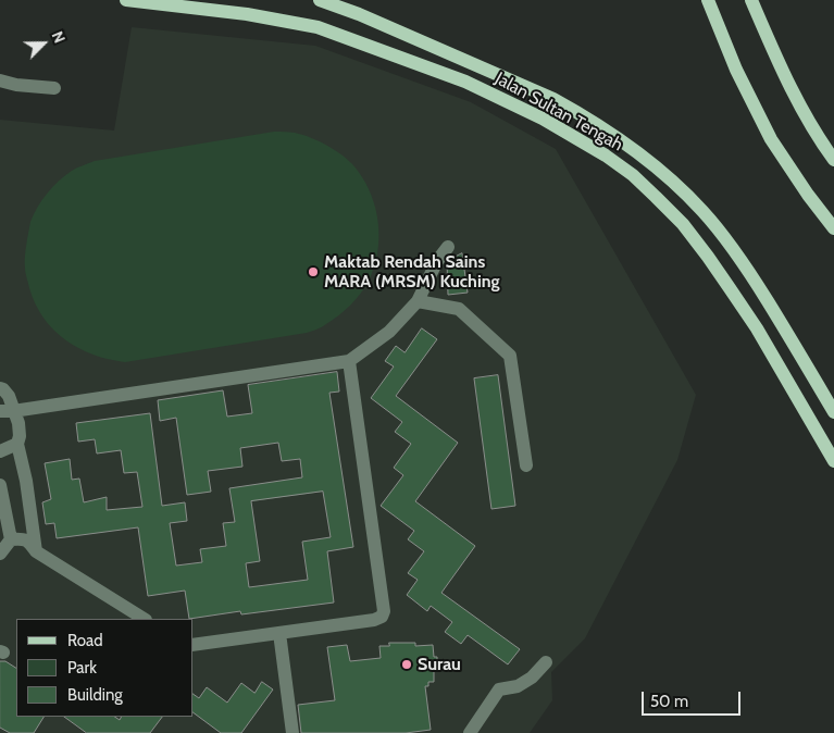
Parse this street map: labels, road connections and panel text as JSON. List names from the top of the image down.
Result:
{
  "streets": {
    "main road": ["Jalan Sultan Tengah"]
  },
  "places": ["Maktab Rendah Sains MARA (MRSM) Kuching", "Surau"],
  "legend": ["Road", "Park", "Building"],
  "scale_bar": "50 m",
  "north": "top right"
}
